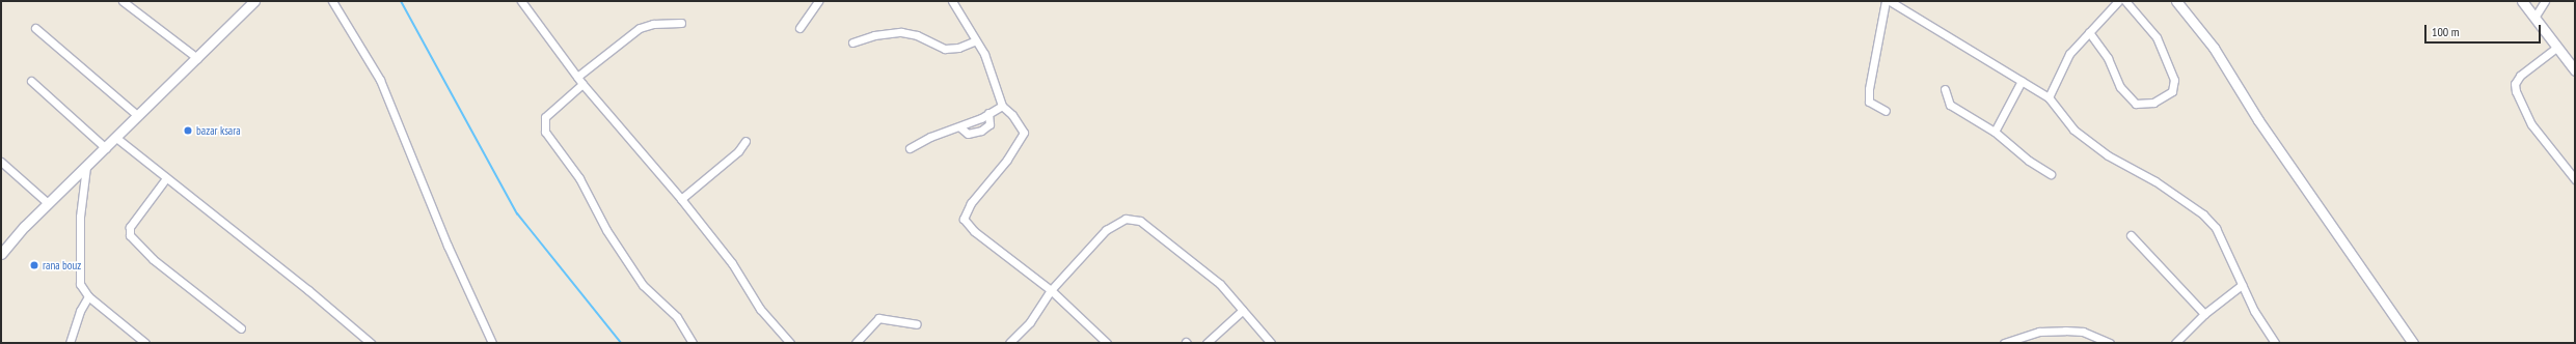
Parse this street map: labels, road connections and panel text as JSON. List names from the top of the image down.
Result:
{
  "places": ["bazar ksara", "rana bouz"],
  "scale_bar": "100 m"
}
